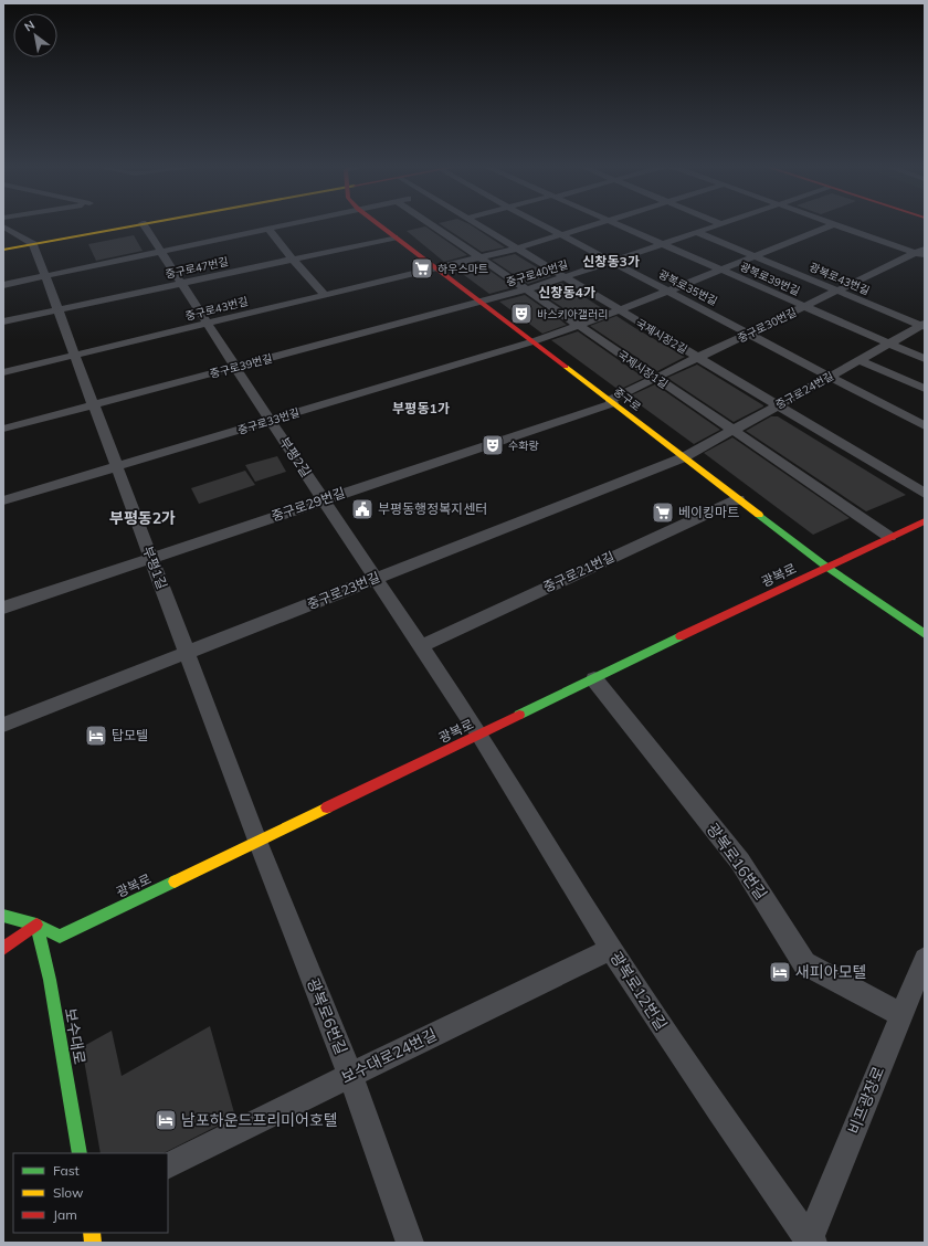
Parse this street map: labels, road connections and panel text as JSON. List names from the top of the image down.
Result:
{
  "streets": {
    "main road": ["중구로", "광복로", "보수대로"],
    "street": [
      "중구로47번길",
      "중구로40번길",
      "광복로39번길",
      "광복로43번길",
      "광복로35번길",
      "중구로43번길",
      "중구로30번길",
      "국제시장2길",
      "중구로39번길",
      "국제시장1길",
      "중구로24번길",
      "중구로33번길",
      "부평2길",
      "중구로29번길",
      "부평1길",
      "중구로21번길",
      "중구로23번길",
      "광복로16번길",
      "광복로12번길",
      "광복로6번길",
      "보수대로24번길",
      "비프광장로"
    ]
  },
  "crossings": [
    ["중구로47번길", "중구로"],
    ["중구로47번길", "부평2길"],
    ["중구로47번길", "부평1길"],
    ["중구로40번길", "광복로39번길"],
    ["중구로40번길", "광복로43번길"],
    ["중구로40번길", "광복로35번길"],
    ["중구로40번길", "국제시장2길"],
    ["중구로40번길", "중구로39번길"],
    ["중구로40번길", "국제시장1길"],
    ["중구로40번길", "중구로"],
    ["광복로39번길", "중구로30번길"],
    ["광복로39번길", "중구로24번길"],
    ["광복로39번길", "중구로33번길"],
    ["광복로43번길", "중구로30번길"],
    ["광복로43번길", "중구로24번길"],
    ["광복로43번길", "중구로33번길"],
    ["광복로35번길", "중구로43번길"],
    ["광복로35번길", "중구로30번길"],
    ["광복로35번길", "중구로24번길"],
    ["광복로35번길", "중구로33번길"],
    ["중구로43번길", "국제시장2길"],
    ["중구로43번길", "국제시장1길"],
    ["중구로43번길", "중구로"],
    ["중구로43번길", "부평2길"],
    ["중구로43번길", "부평1길"],
    ["중구로30번길", "국제시장2길"],
    ["중구로30번길", "국제시장1길"],
    ["중구로30번길", "중구로"],
    ["중구로30번길", "중구로29번길"],
    ["국제시장2길", "중구로24번길"],
    ["국제시장2길", "중구로33번길"],
    ["중구로39번길", "중구로"],
    ["중구로39번길", "부평2길"],
    ["중구로39번길", "부평1길"],
    ["국제시장1길", "중구로24번길"],
    ["국제시장1길", "중구로33번길"],
    ["국제시장1길", "광복로"],
    ["중구로24번길", "중구로"],
    ["중구로24번길", "중구로23번길"],
    ["중구로", "중구로33번길"],
    ["중구로", "중구로29번길"],
    ["중구로", "중구로21번길"],
    ["중구로", "광복로"],
    ["중구로", "중구로23번길"],
    ["중구로33번길", "부평2길"],
    ["중구로33번길", "부평1길"],
    ["부평2길", "중구로29번길"],
    ["부평2길", "중구로21번길"],
    ["부평2길", "광복로"],
    ["부평2길", "중구로23번길"],
    ["부평2길", "광복로12번길"],
    ["중구로29번길", "부평1길"],
    ["부평1길", "광복로"],
    ["부평1길", "중구로23번길"],
    ["부평1길", "광복로6번길"],
    ["광복로", "광복로16번길"],
    ["광복로", "광복로12번길"],
    ["광복로", "광복로6번길"],
    ["광복로", "보수대로"],
    ["광복로16번길", "비프광장로"],
    ["광복로12번길", "보수대로24번길"],
    ["광복로12번길", "비프광장로"],
    ["광복로6번길", "보수대로24번길"]
  ],
  "districts": [
    "신창동3가",
    "신창동4가",
    "부평동1가",
    "부평동2가"
  ],
  "places": {
    "supermarket": ["하우스마트", "베이킹마트"],
    "theatre": ["바스키아갤러리", "수화랑"],
    "public building": ["부평동행정복지센터"],
    "hotel": ["탑모텔", "새피아모텔", "남포하운드프리미어호텔"]
  },
  "legend": ["Fast", "Slow", "Jam"],
  "north": "top left"
}
